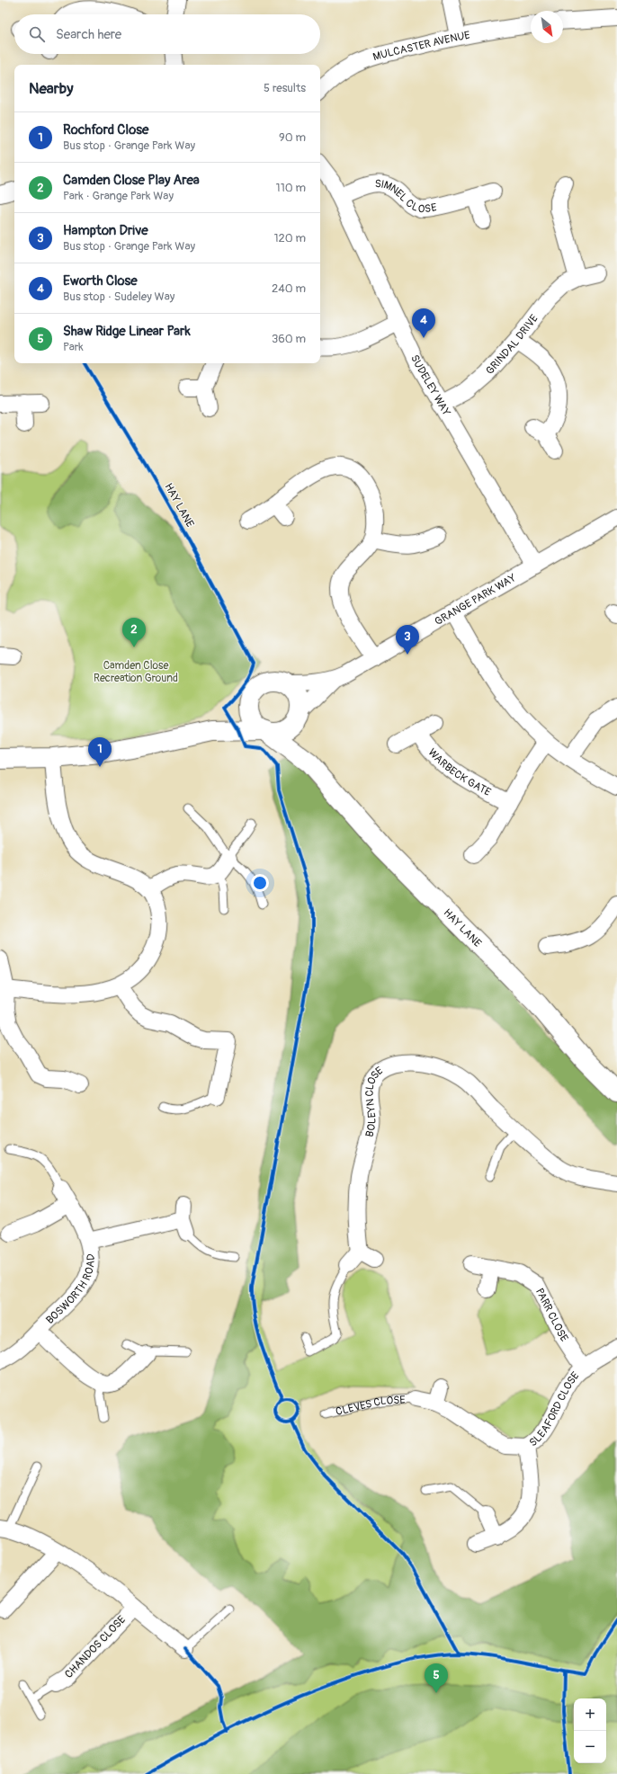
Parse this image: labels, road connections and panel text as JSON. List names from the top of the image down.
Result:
{
  "streets": {
    "street": [
      "MULCASTER AVENUE",
      "SIMNEL CLOSE",
      "GRINDAL DRIVE",
      "SUDELEY WAY",
      "HAY LANE",
      "GRANGE PARK WAY",
      "WARBECK GATE",
      "BOLEYN CLOSE",
      "BOSWORTH ROAD",
      "PARR CLOSE",
      "CLEVES CLOSE",
      "SLEAFORD CLOSE",
      "CHANDOS CLOSE"
    ]
  },
  "crossings": [
    ["SIMNEL CLOSE", "SUDELEY WAY"],
    ["GRINDAL DRIVE", "SUDELEY WAY"],
    ["SUDELEY WAY", "GRANGE PARK WAY"],
    ["HAY LANE", "GRANGE PARK WAY"],
    ["PARR CLOSE", "SLEAFORD CLOSE"],
    ["CLEVES CLOSE", "SLEAFORD CLOSE"]
  ],
  "parks": ["Camden Close Recreation Ground"],
  "north": "bottom right",
  "page": {
    "search": "Search here",
    "heading": ["Nearby", "5 results"],
    "list": [
      {
        "mark": "1",
        "name": "Rochford Close",
        "note": "Bus stop · Grange Park Way",
        "value": "90 m"
      },
      {
        "mark": "2",
        "name": "Camden Close Play Area",
        "note": "Park · Grange Park Way",
        "value": "110 m"
      },
      {
        "mark": "3",
        "name": "Hampton Drive",
        "note": "Bus stop · Grange Park Way",
        "value": "120 m"
      },
      {
        "mark": "4",
        "name": "Eworth Close",
        "note": "Bus stop · Sudeley Way",
        "value": "240 m"
      },
      {
        "mark": "5",
        "name": "Shaw Ridge Linear Park",
        "note": "Park",
        "value": "360 m"
      }
    ],
    "pins": [
      "4",
      "2",
      "3",
      "1",
      "5"
    ],
    "map_buttons": ["+", "−"]
  }
}
